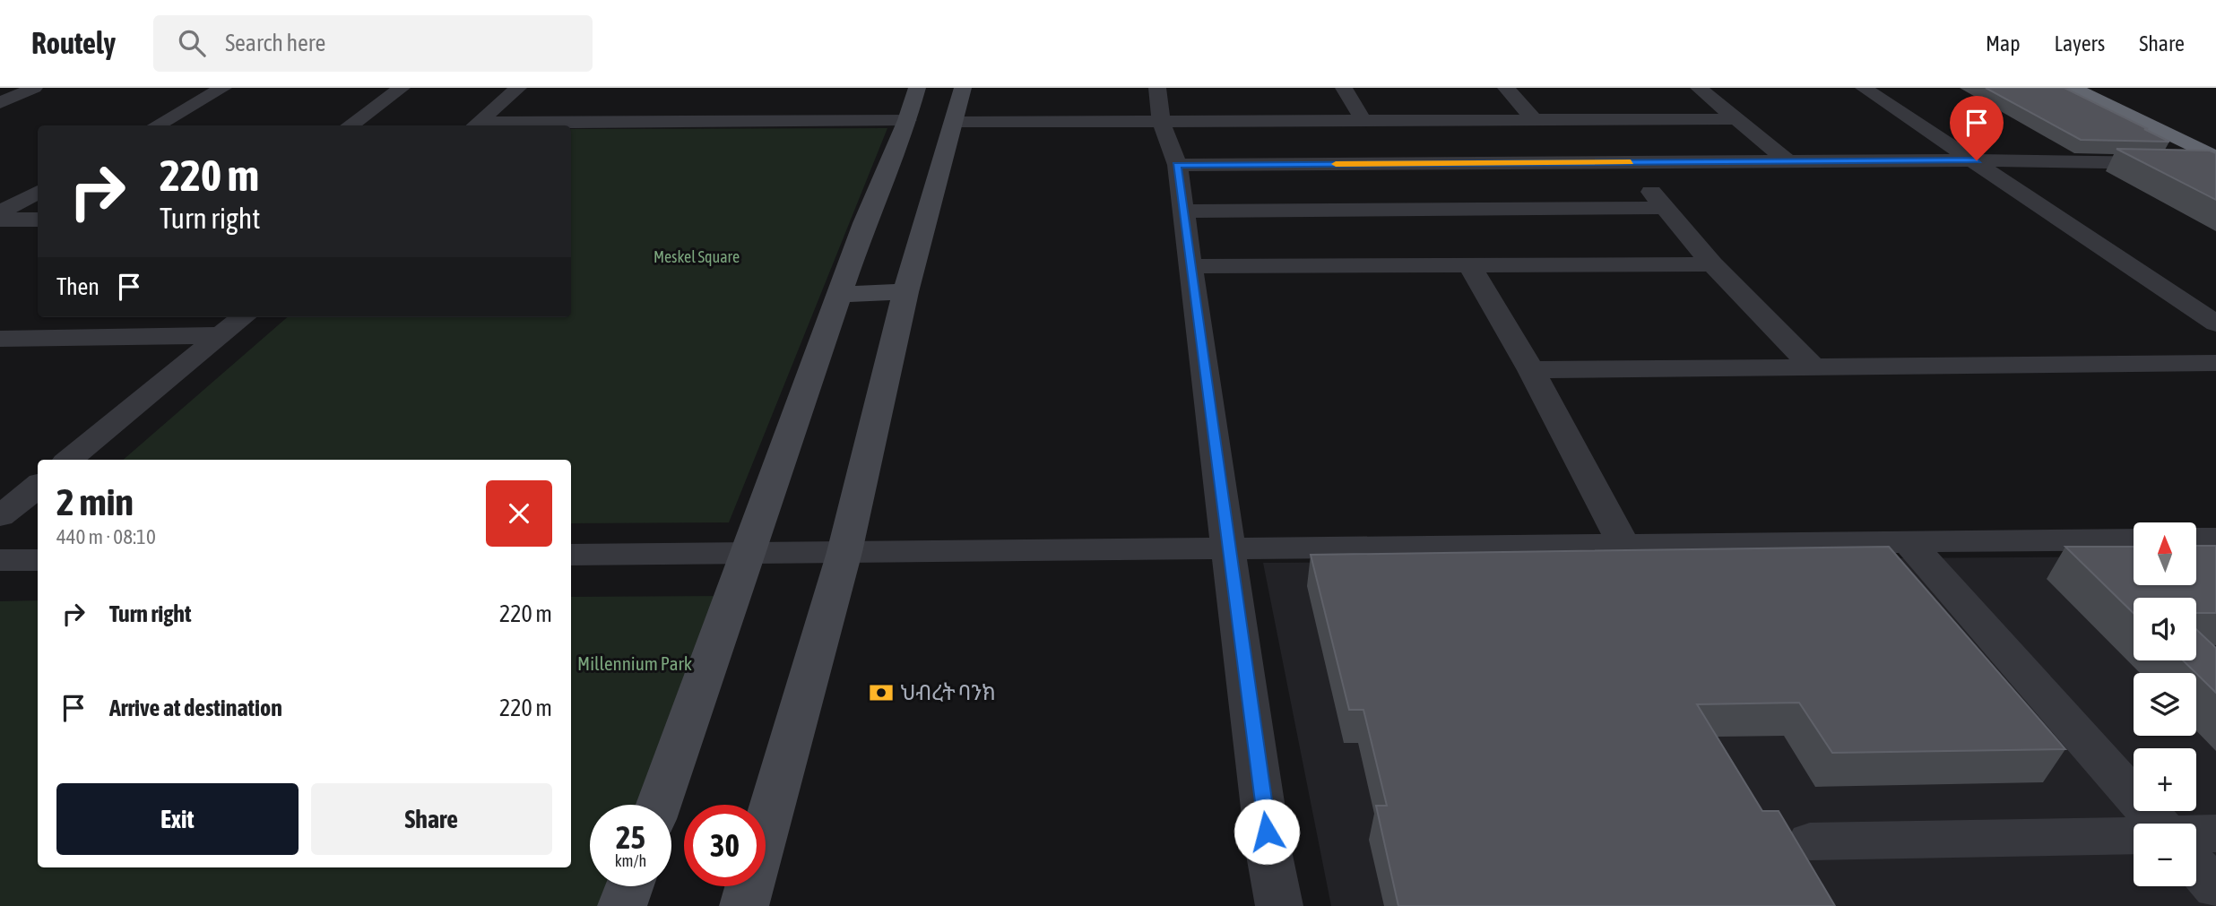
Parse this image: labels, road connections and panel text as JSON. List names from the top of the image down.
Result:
{
  "parks": ["Meskel Square", "Millennium Park"],
  "places": {
    "bank": ["ህብረት ባንክ"]
  },
  "north": "top",
  "page": {
    "header": "Routely",
    "search": "Search here",
    "nav": ["Map", "Layers", "Share"],
    "turn": ["220 m", "Turn right"],
    "then": "Then",
    "heading": ["2 min", "440 m · 08:10"],
    "map_buttons": ["+", "−"],
    "list": [
      {
        "name": "Turn right",
        "value": "220 m"
      },
      {
        "name": "Arrive at destination",
        "value": "220 m"
      }
    ],
    "buttons": ["Exit", "Share"],
    "speed": "25 km/h",
    "limit": "30"
  }
}
